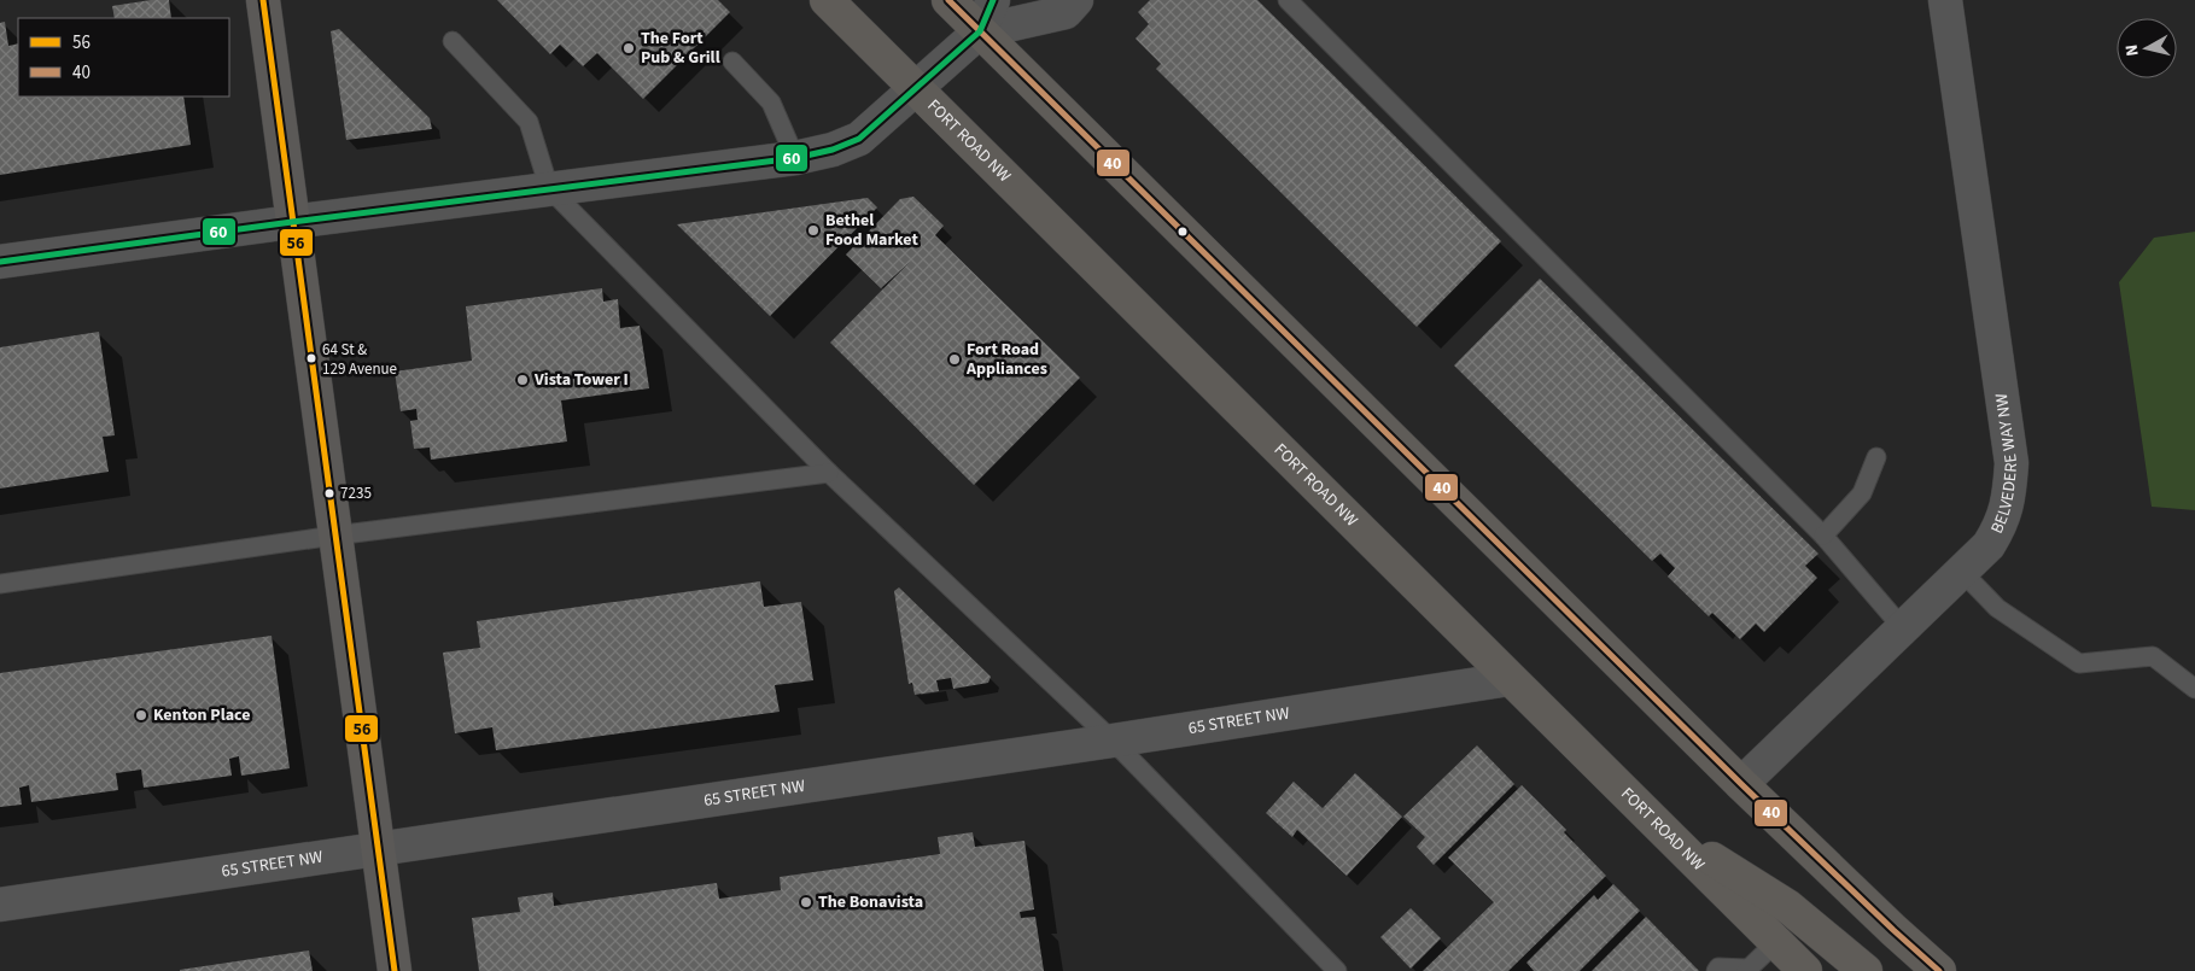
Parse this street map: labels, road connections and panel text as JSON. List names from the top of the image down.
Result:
{
  "streets": {
    "main road": ["FORT ROAD NW"],
    "street": ["BELVEDERE WAY NW", "65 STREET NW"]
  },
  "crossings": [
    ["FORT ROAD NW", "65 STREET NW"]
  ],
  "places": [
    "The Fort Pub & Grill",
    "Bethel Food Market",
    "64 St & 129 Avenue",
    "Fort Road Appliances",
    "Vista Tower I",
    "7235",
    "Kenton Place",
    "The Bonavista"
  ],
  "lines": ["transit line 56", "transit line 40", "transit line 60"],
  "legend": ["56", "40"],
  "north": "left"
}
